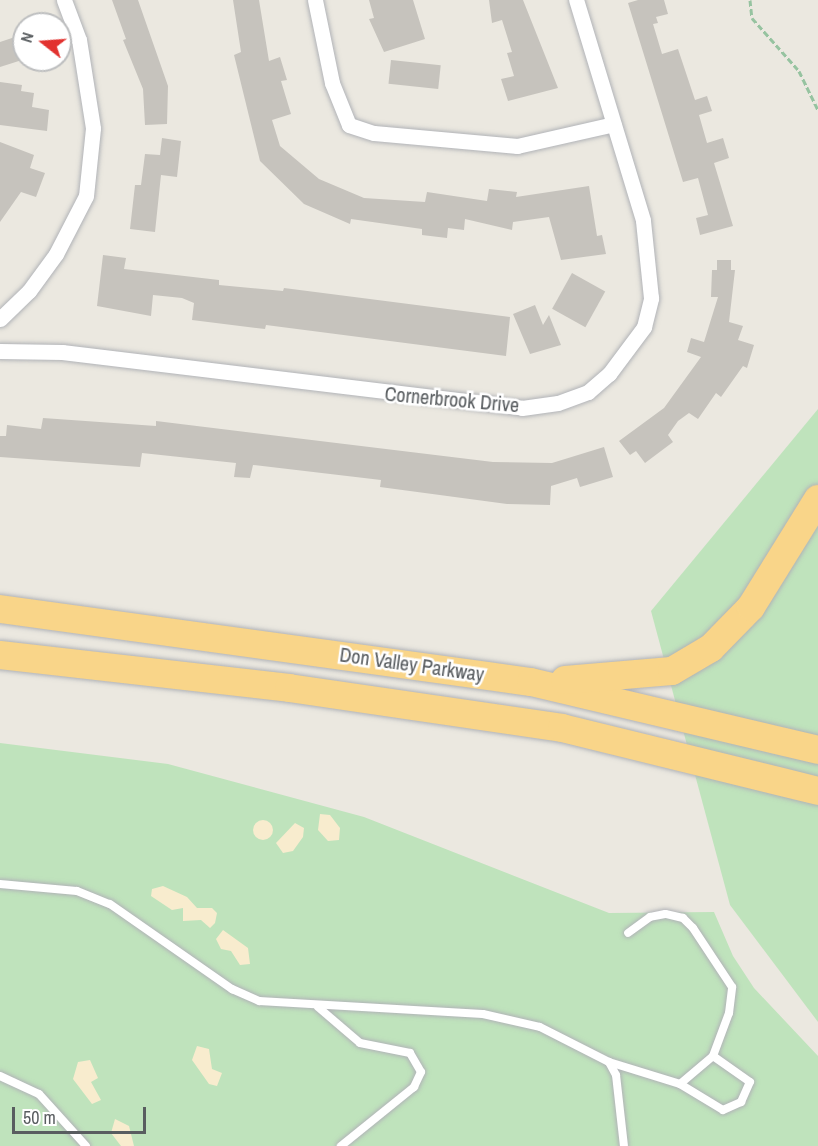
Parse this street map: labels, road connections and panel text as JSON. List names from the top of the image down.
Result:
{
  "streets": {
    "highway": ["Don Valley Parkway"],
    "street": ["Cornerbrook Drive"]
  },
  "scale_bar": "50 m",
  "north": "left"
}
